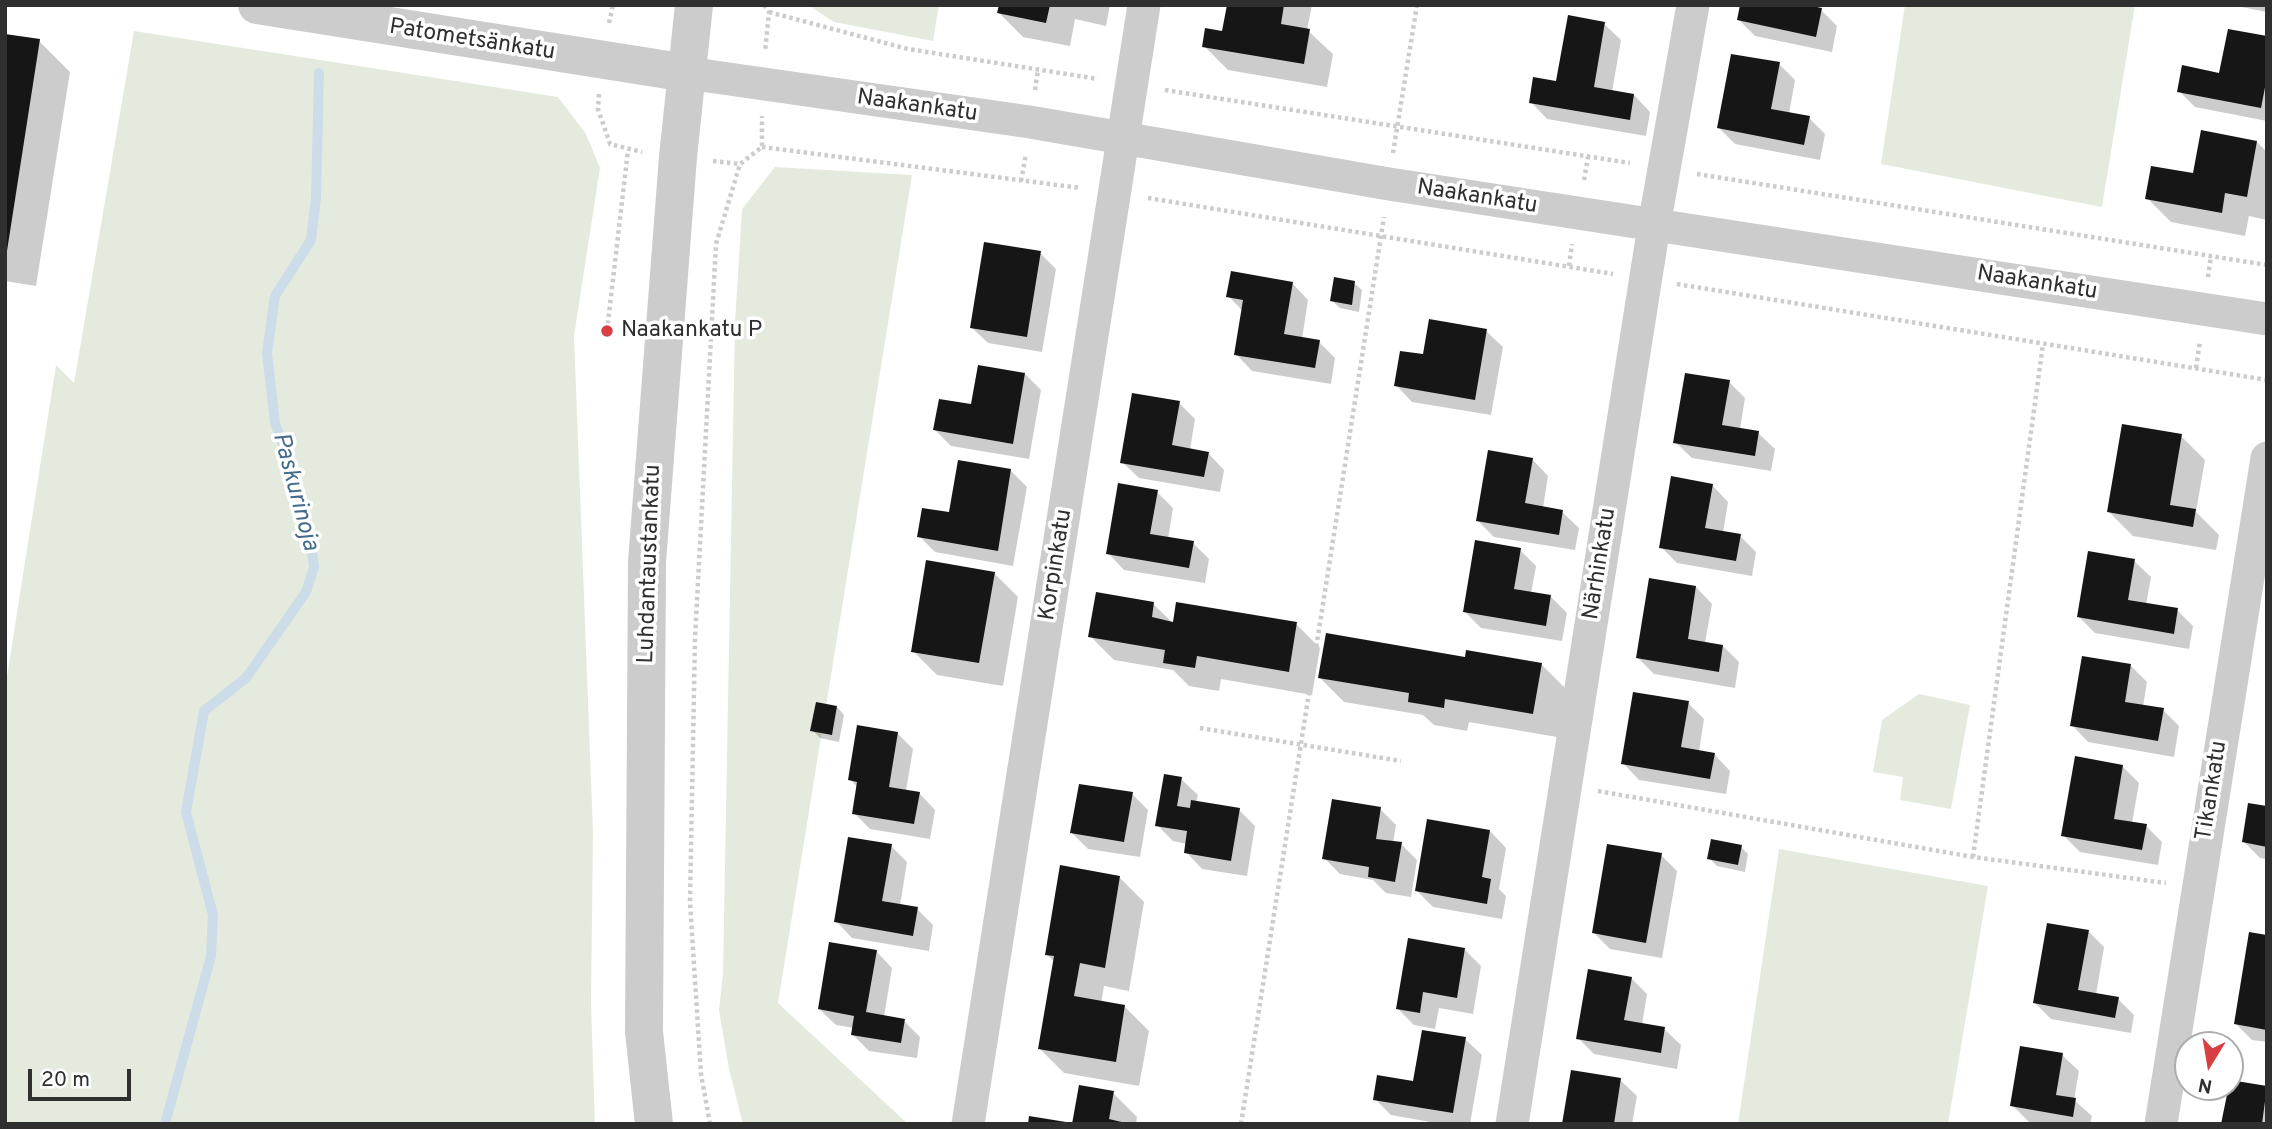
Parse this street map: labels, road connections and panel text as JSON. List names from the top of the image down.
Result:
{
  "streets": {
    "street": [
      "Patometsänkatu",
      "Naakankatu",
      "Luhdantaustankatu",
      "Närhinkatu",
      "Korpinkatu",
      "Tikankatu"
    ]
  },
  "crossings": [
    ["Patometsänkatu", "Naakankatu"],
    ["Patometsänkatu", "Luhdantaustankatu"],
    ["Naakankatu", "Luhdantaustankatu"],
    ["Naakankatu", "Närhinkatu"],
    ["Naakankatu", "Korpinkatu"]
  ],
  "water": ["Paskurinoja"],
  "places": ["Naakankatu P"],
  "scale_bar": "20 m",
  "north": "bottom"
}
